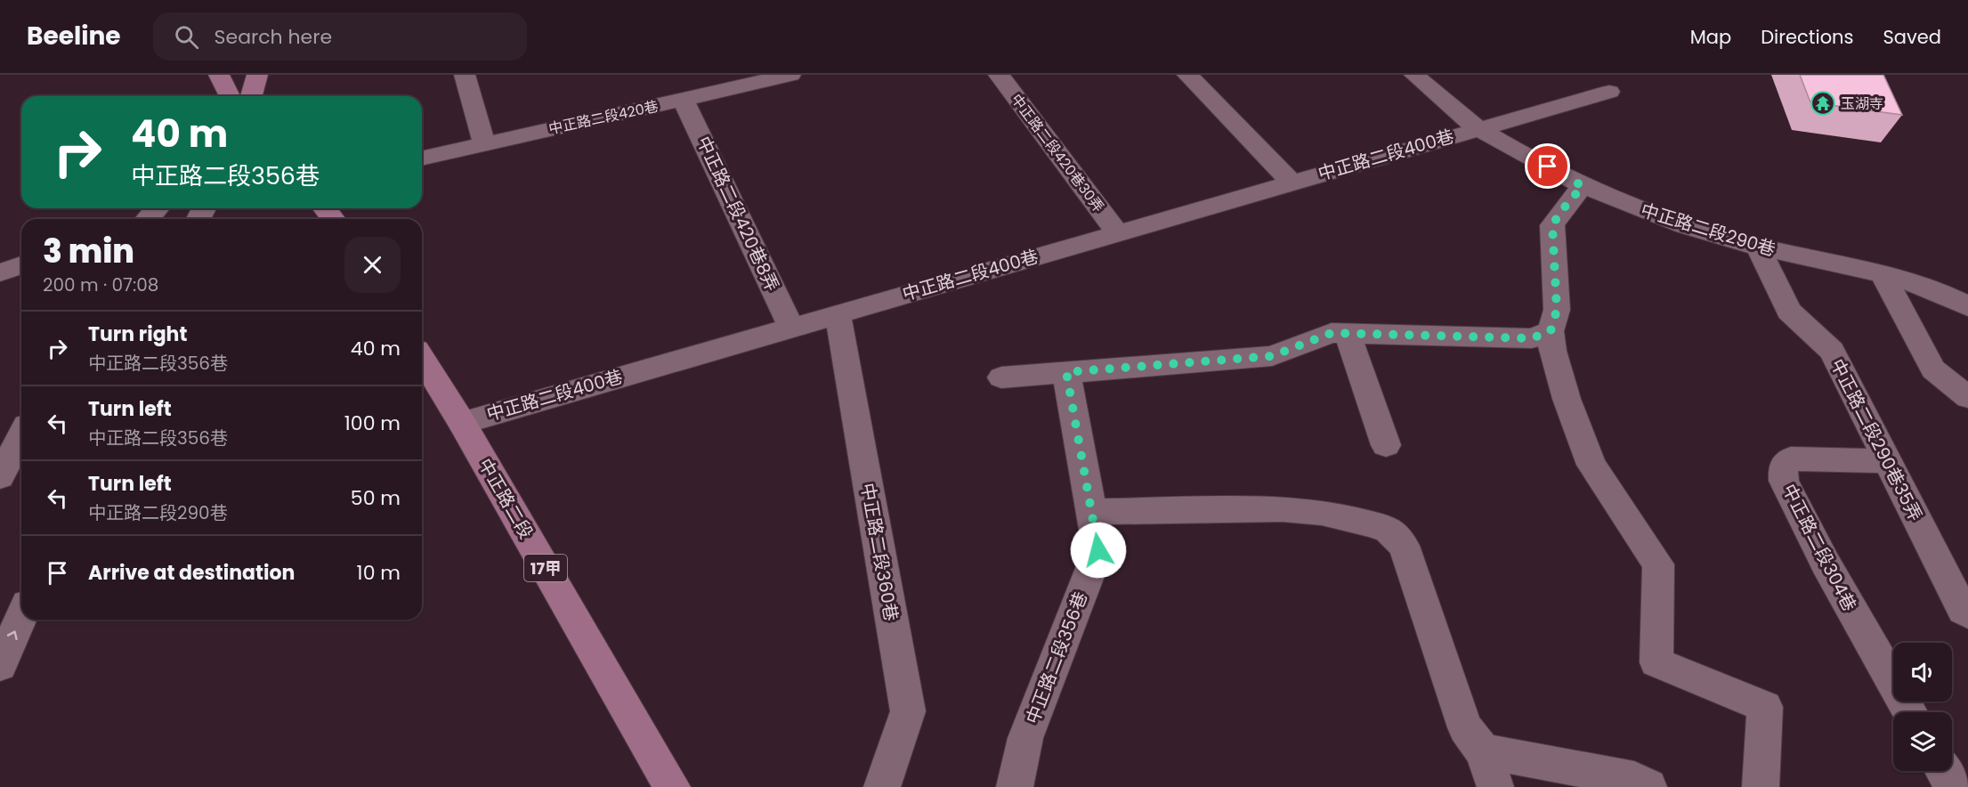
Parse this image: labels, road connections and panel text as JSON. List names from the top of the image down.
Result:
{
  "streets": {
    "main road": ["中正路二段", "17甲"],
    "street": [
      "中正路二段420巷",
      "中正路二段420巷30弄",
      "中正路二段400巷",
      "中正路二段420巷8弄",
      "中正路二段290巷",
      "中正路二段290巷35弄",
      "中正路二段304巷",
      "中正路二段360巷",
      "中正路二段356巷"
    ]
  },
  "crossings": [
    ["中正路二段420巷", "中正路二段420巷8弄"],
    ["中正路二段420巷30弄", "中正路二段400巷"],
    ["中正路二段400巷", "中正路二段420巷8弄"],
    ["中正路二段400巷", "中正路二段290巷"],
    ["中正路二段400巷", "中正路二段"],
    ["中正路二段400巷", "中正路二段360巷"],
    ["中正路二段290巷", "中正路二段290巷35弄"],
    ["中正路二段290巷35弄", "中正路二段304巷"]
  ],
  "places": {
    "temple": ["玉湖寺"]
  },
  "page": {
    "header": "Beeline",
    "search": "Search here",
    "nav": ["Map", "Directions", "Saved"],
    "turn": ["40 m", "中正路二段356巷"],
    "heading": ["3 min", "200 m · 07:08"],
    "list": [
      {
        "name": "Turn right",
        "note": "中正路二段356巷",
        "value": "40 m"
      },
      {
        "name": "Turn left",
        "note": "中正路二段356巷",
        "value": "100 m"
      },
      {
        "name": "Turn left",
        "note": "中正路二段290巷",
        "value": "50 m"
      },
      {
        "name": "Arrive at destination",
        "value": "10 m"
      }
    ]
  }
}
